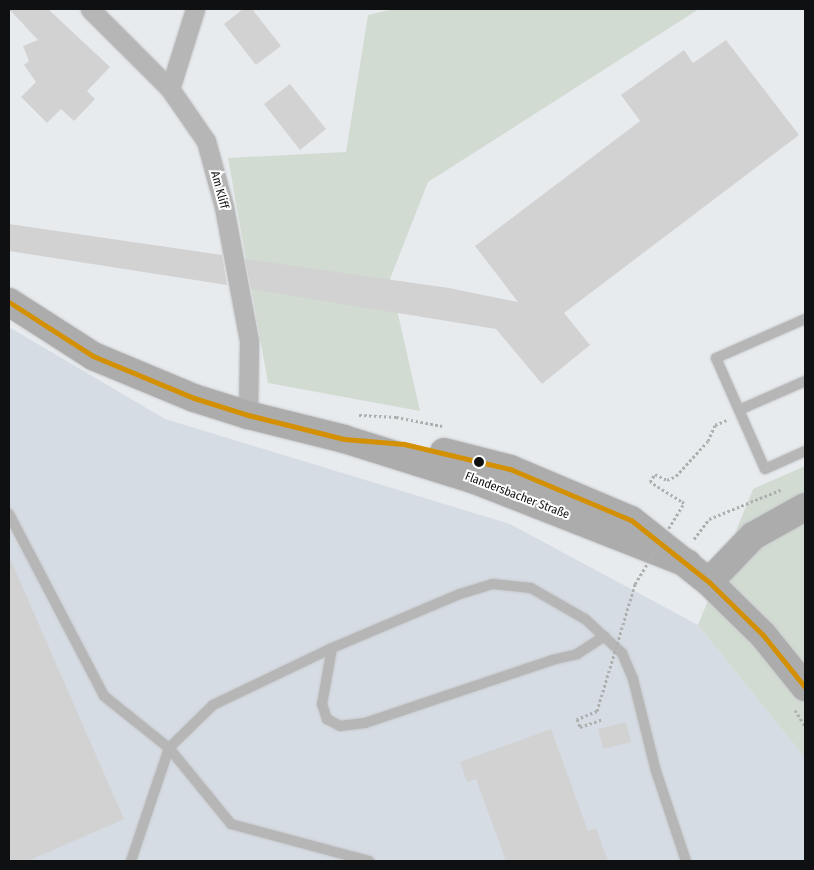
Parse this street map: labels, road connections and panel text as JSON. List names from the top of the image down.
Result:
{
  "streets": {
    "street": ["Am Kliff", "Flandersbacher Straße"]
  },
  "crossings": [
    ["Am Kliff", "Flandersbacher Straße"]
  ]
}
